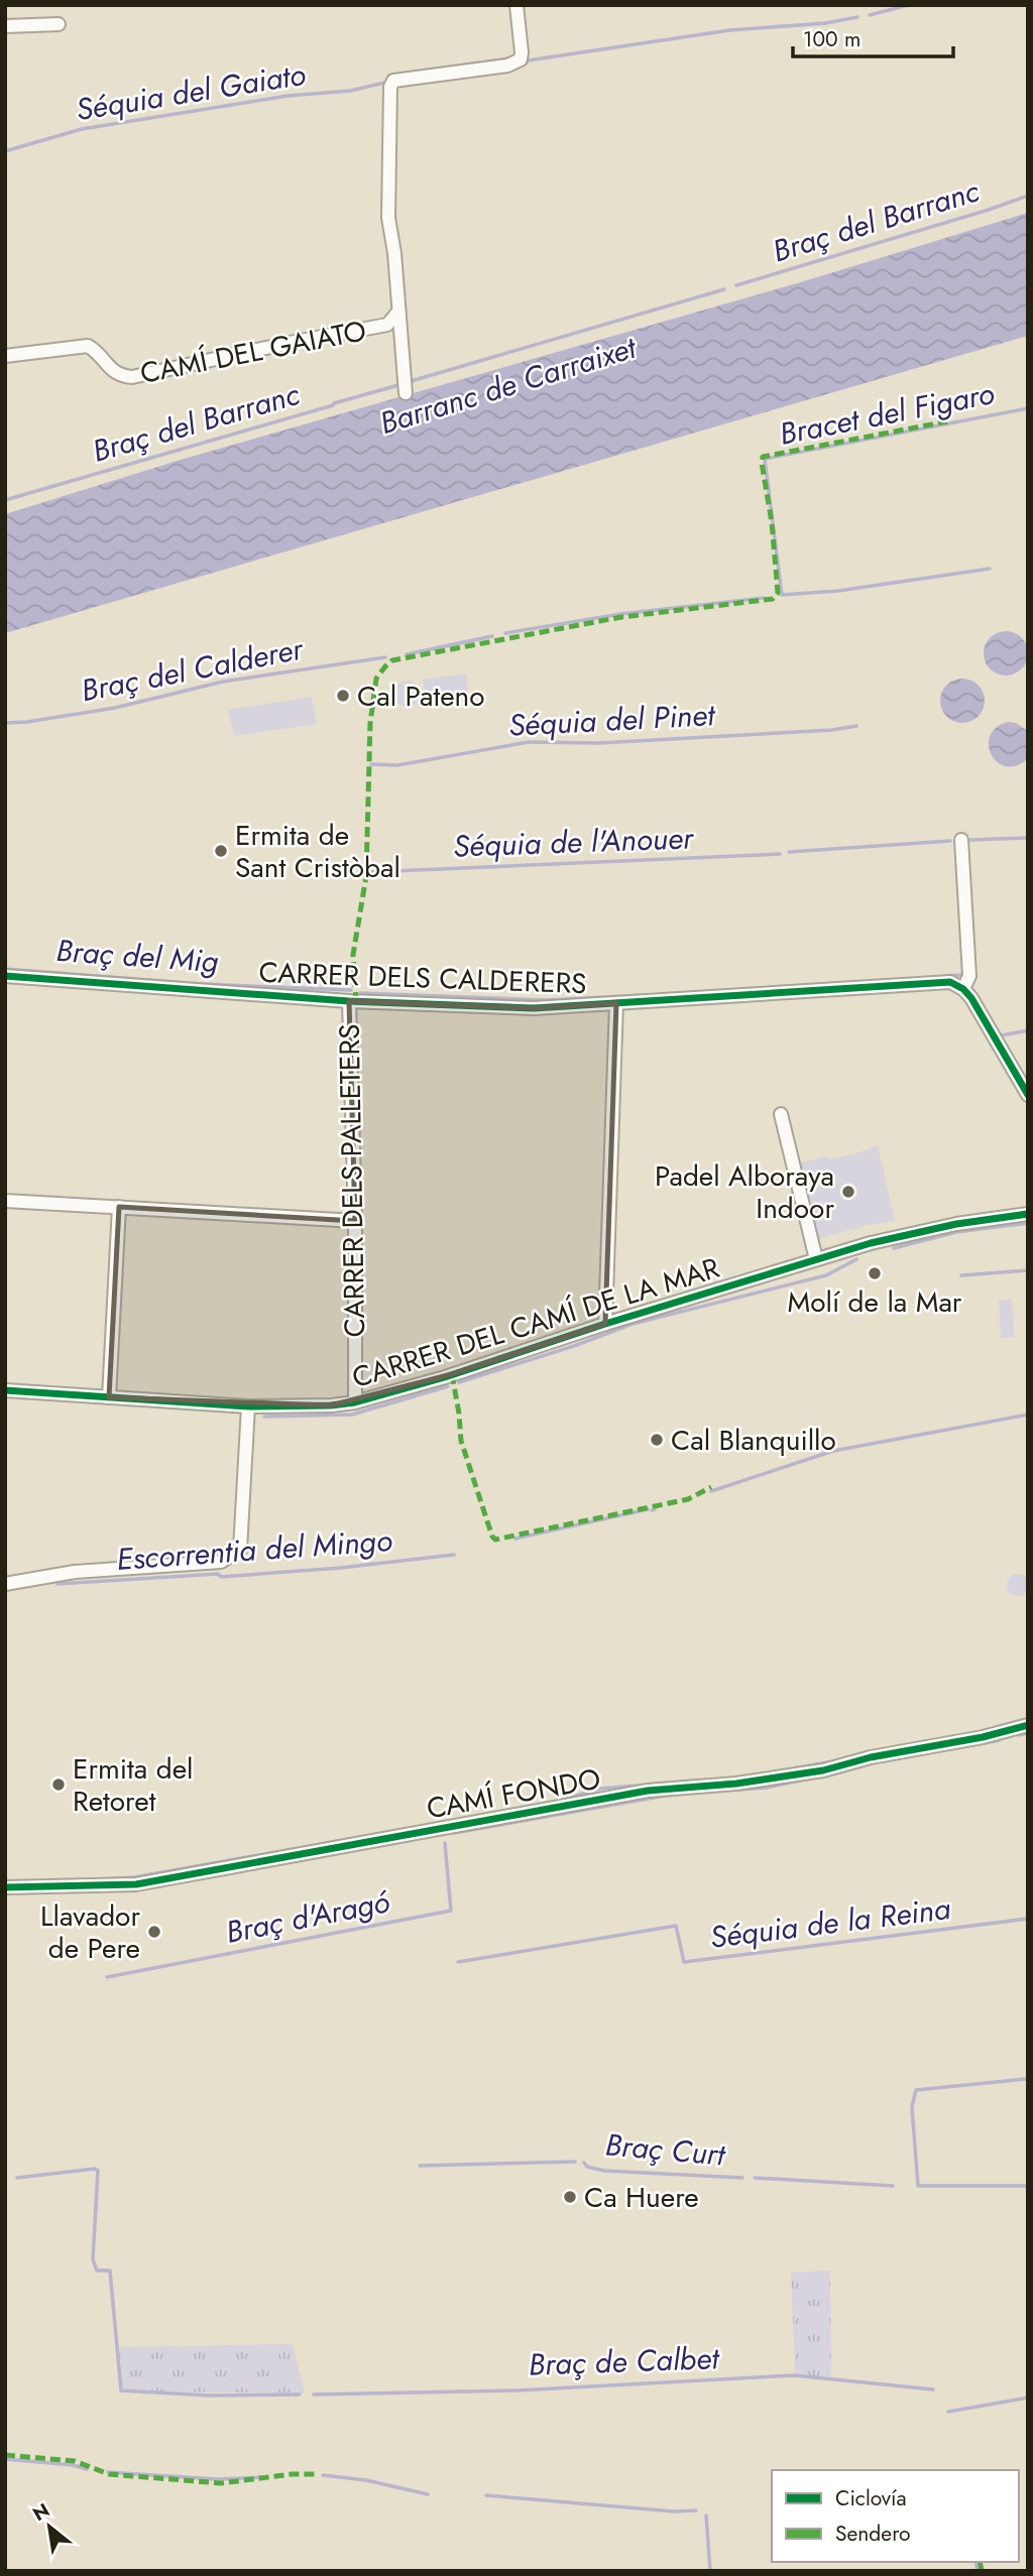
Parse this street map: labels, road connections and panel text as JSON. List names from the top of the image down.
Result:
{
  "streets": {
    "street": [
      "CAMÍ DEL GAIATO",
      "CARRER DELS CALDERERS",
      "CARRER DELS PALLETERS",
      "CARRER DEL CAMÍ DE LA MAR",
      "CAMÍ FONDO"
    ]
  },
  "crossings": [
    ["CARRER DELS CALDERERS", "CARRER DELS PALLETERS"],
    ["CARRER DELS PALLETERS", "CARRER DEL CAMÍ DE LA MAR"]
  ],
  "water": [
    "Séquia del Gaiato",
    "Braç del Barranc",
    "Barranc de Carraixet",
    "Bracet del Figaro",
    "Braç del Calderer",
    "Séquia del Pinet",
    "Séquia de l'Anouer",
    "Braç del Mig",
    "Escorrentia del Mingo",
    "Braç d'Aragó",
    "Séquia de la Reina",
    "Braç Curt",
    "Braç de Calbet"
  ],
  "places": [
    "Cal Pateno",
    "Ermita de Sant Cristòbal",
    "Padel Alboraya Indoor",
    "Molí de la Mar",
    "Cal Blanquillo",
    "Ermita del Retoret",
    "Llavador de Pere",
    "Ca Huere"
  ],
  "legend": ["Ciclovía", "Sendero"],
  "scale_bar": "100 m",
  "north": "top left"
}
